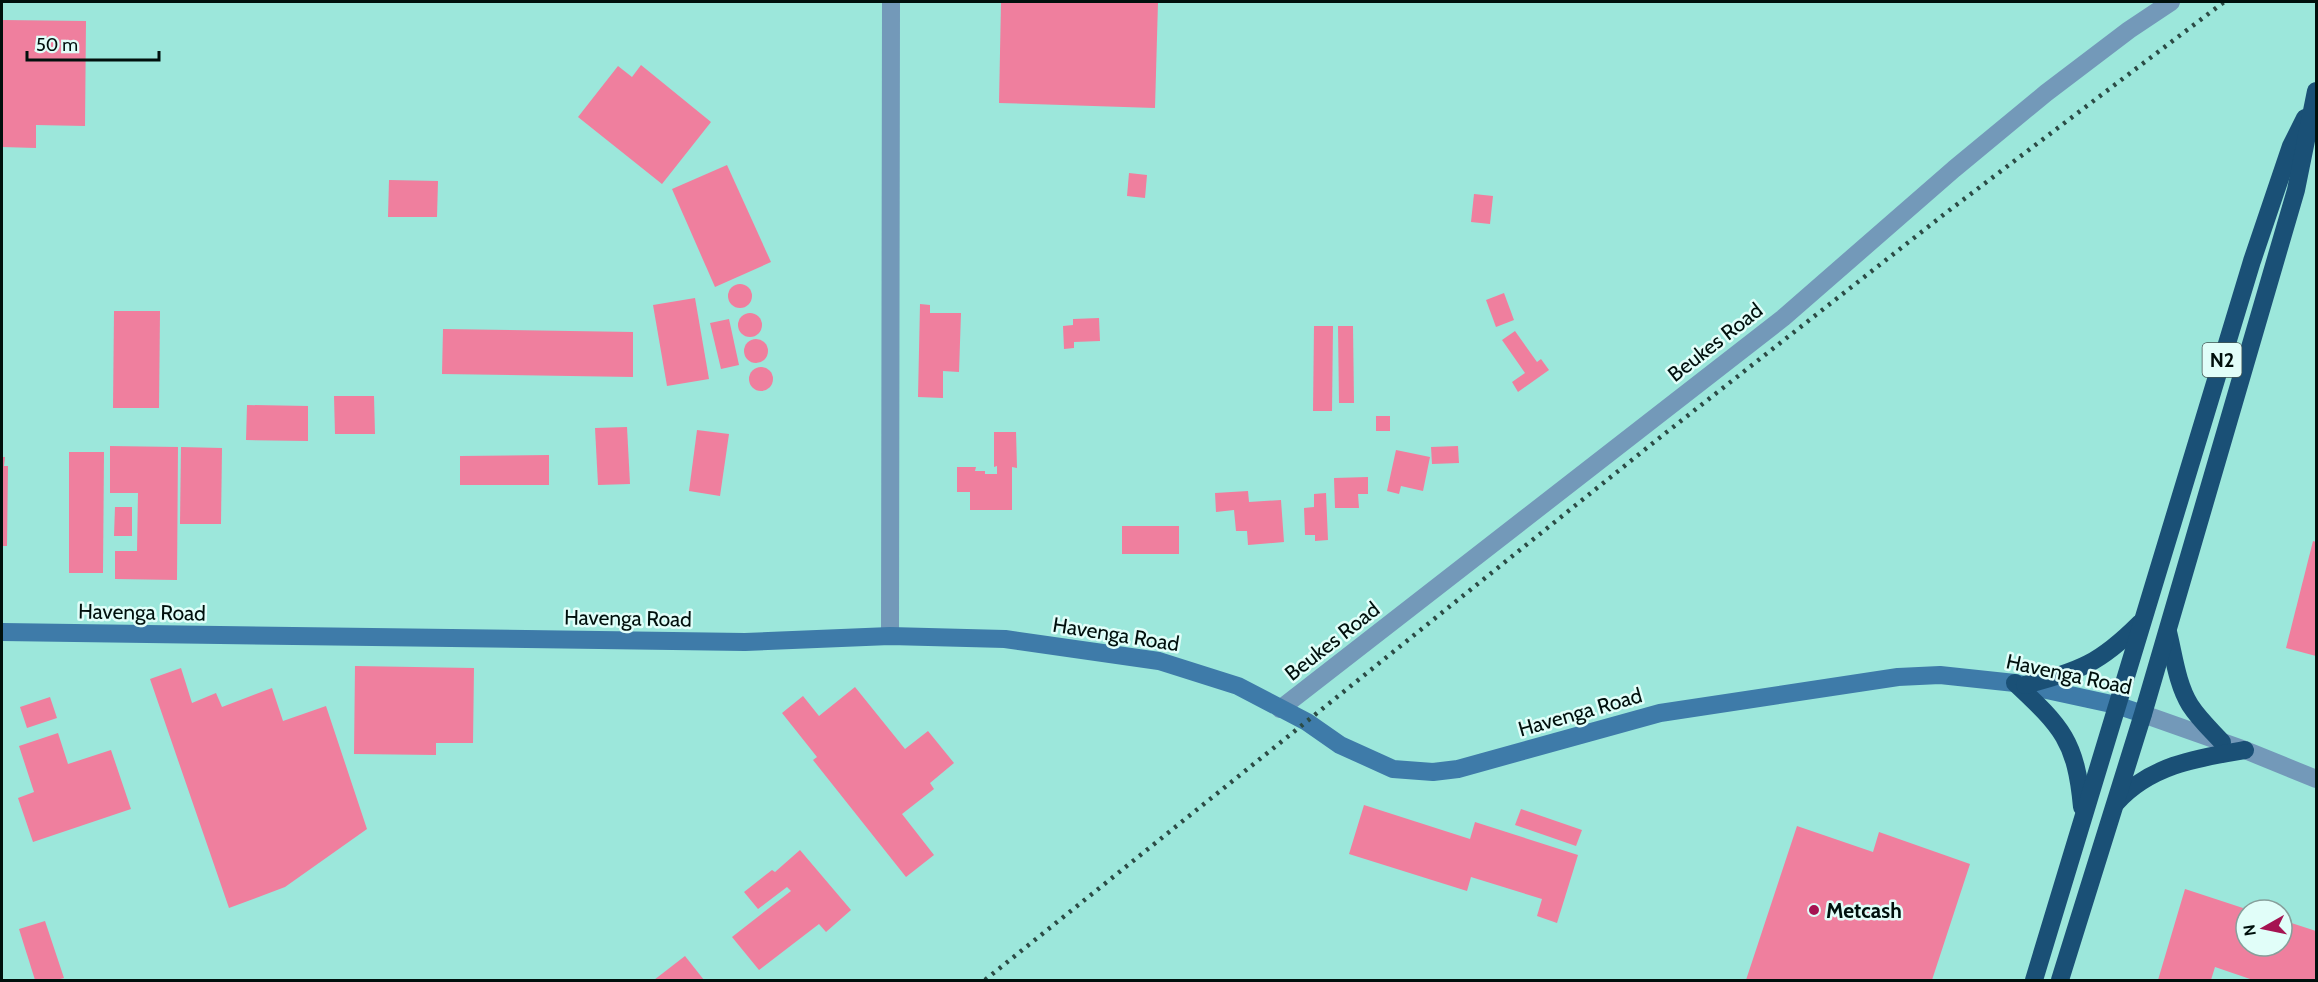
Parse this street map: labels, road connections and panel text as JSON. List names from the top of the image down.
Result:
{
  "streets": {
    "highway": ["N2"],
    "street": ["Beukes Road", "Havenga Road"]
  },
  "crossings": [
    ["Beukes Road", "Havenga Road"],
    ["N2", "Havenga Road"]
  ],
  "places": ["Metcash"],
  "scale_bar": "50 m",
  "north": "left"
}
